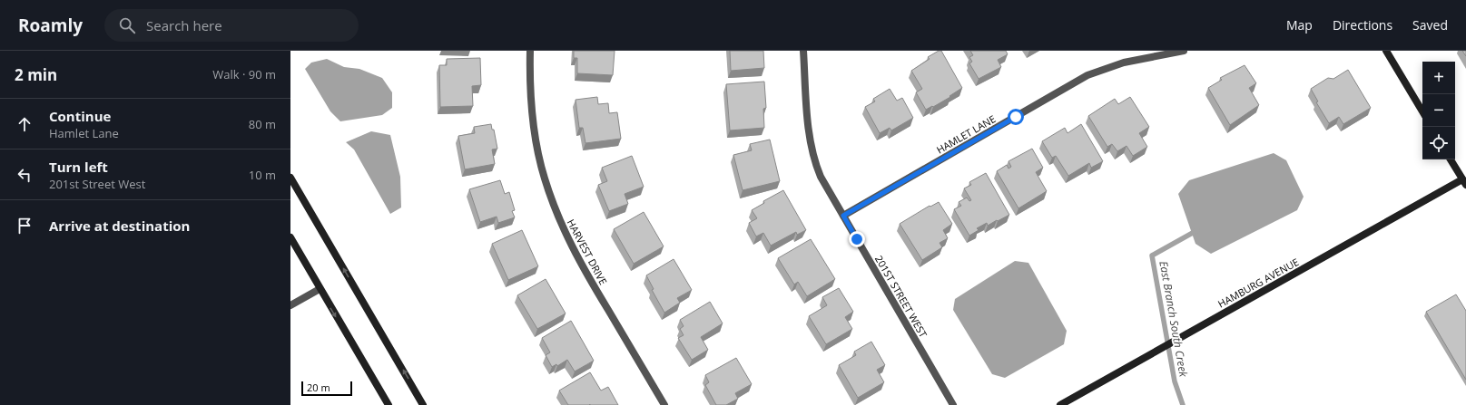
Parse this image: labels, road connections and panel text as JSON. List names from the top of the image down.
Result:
{
  "streets": {
    "street": [
      "HAMLET LANE",
      "HARVEST DRIVE",
      "HAMBURG AVENUE",
      "201ST STREET WEST"
    ]
  },
  "crossings": [
    ["HAMLET LANE", "201ST STREET WEST"]
  ],
  "water": ["East Branch South Creek"],
  "scale_bar": "20 m",
  "page": {
    "header": "Roamly",
    "search": "Search here",
    "nav": ["Map", "Directions", "Saved"],
    "heading": ["2 min", "Walk · 90 m"],
    "map_buttons": ["+", "−"],
    "list": [
      ["Continue", "Hamlet Lane", "80 m"],
      ["Turn left", "201st Street West", "10 m"],
      "Arrive at destination"
    ],
    "scale": "20 m"
  }
}
